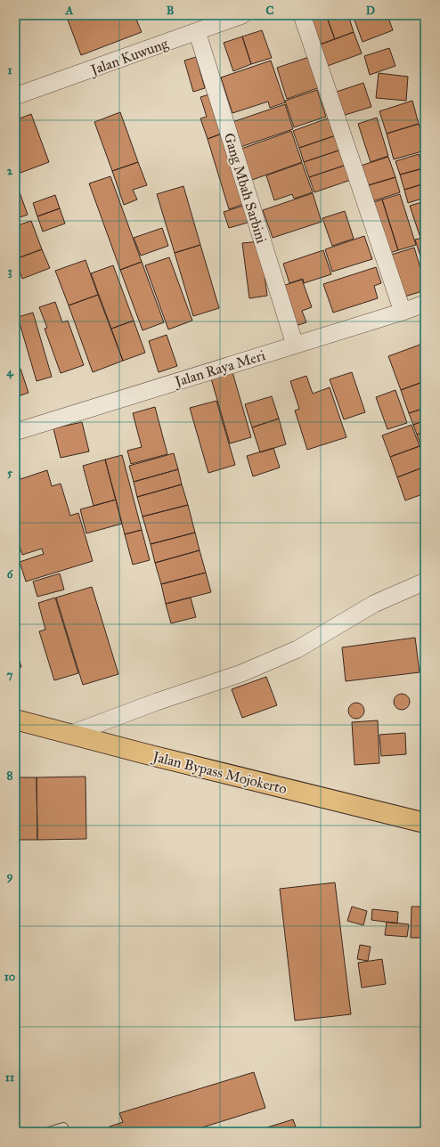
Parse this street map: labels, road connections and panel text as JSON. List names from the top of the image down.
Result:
{
  "streets": {
    "highway": ["Jalan Bypass Mojokerto"],
    "street": ["Jalan Kuwung", "Gang Mbah Sarbini", "Jalan Raya Meri"]
  },
  "crossings": [
    ["Jalan Kuwung", "Gang Mbah Sarbini"],
    ["Gang Mbah Sarbini", "Jalan Raya Meri"]
  ],
  "grid": {
    "columns": [
      "A",
      "B",
      "C",
      "D"
    ],
    "rows": [
      "1",
      "2",
      "3",
      "4",
      "5",
      "6",
      "7",
      "8",
      "9",
      "10",
      "11"
    ]
  }
}
